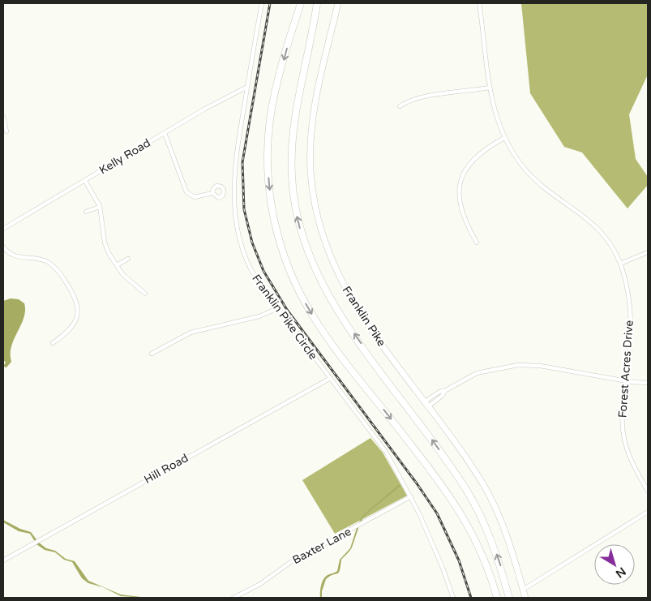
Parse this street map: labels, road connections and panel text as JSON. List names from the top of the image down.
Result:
{
  "streets": {
    "main road": ["Franklin Pike"],
    "street": [
      "Kelly Road",
      "Franklin Pike Circle",
      "Forest Acres Drive",
      "Hill Road",
      "Baxter Lane"
    ]
  },
  "crossings": [
    ["Kelly Road", "Franklin Pike Circle"],
    ["Franklin Pike Circle", "Hill Road"],
    ["Franklin Pike Circle", "Baxter Lane"]
  ],
  "north": "bottom right"
}
